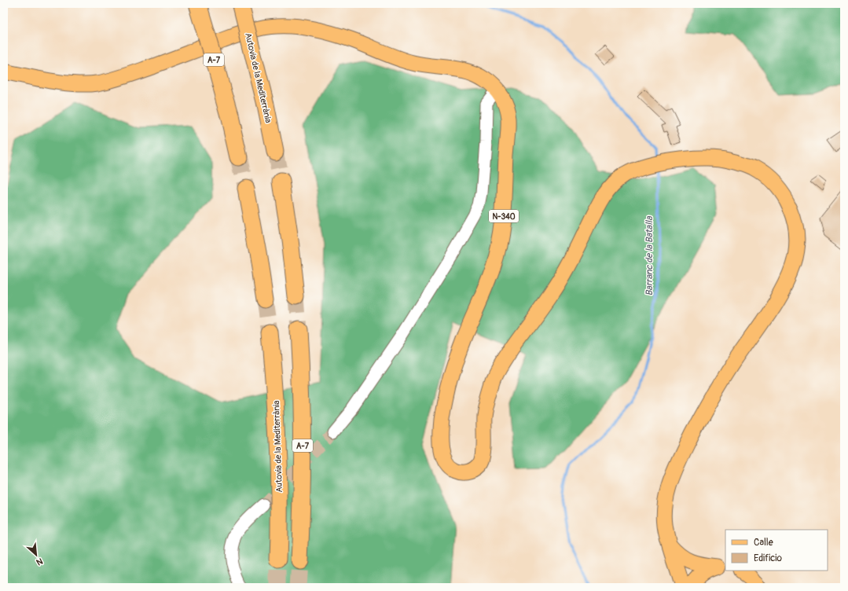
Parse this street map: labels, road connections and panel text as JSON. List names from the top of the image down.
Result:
{
  "streets": {
    "highway": ["A-7", "Autovia de la Mediterrània"],
    "main road": ["N-340"]
  },
  "water": ["Barranc de la Batalla"],
  "legend": ["Calle", "Edificio"],
  "north": "bottom right"
}
